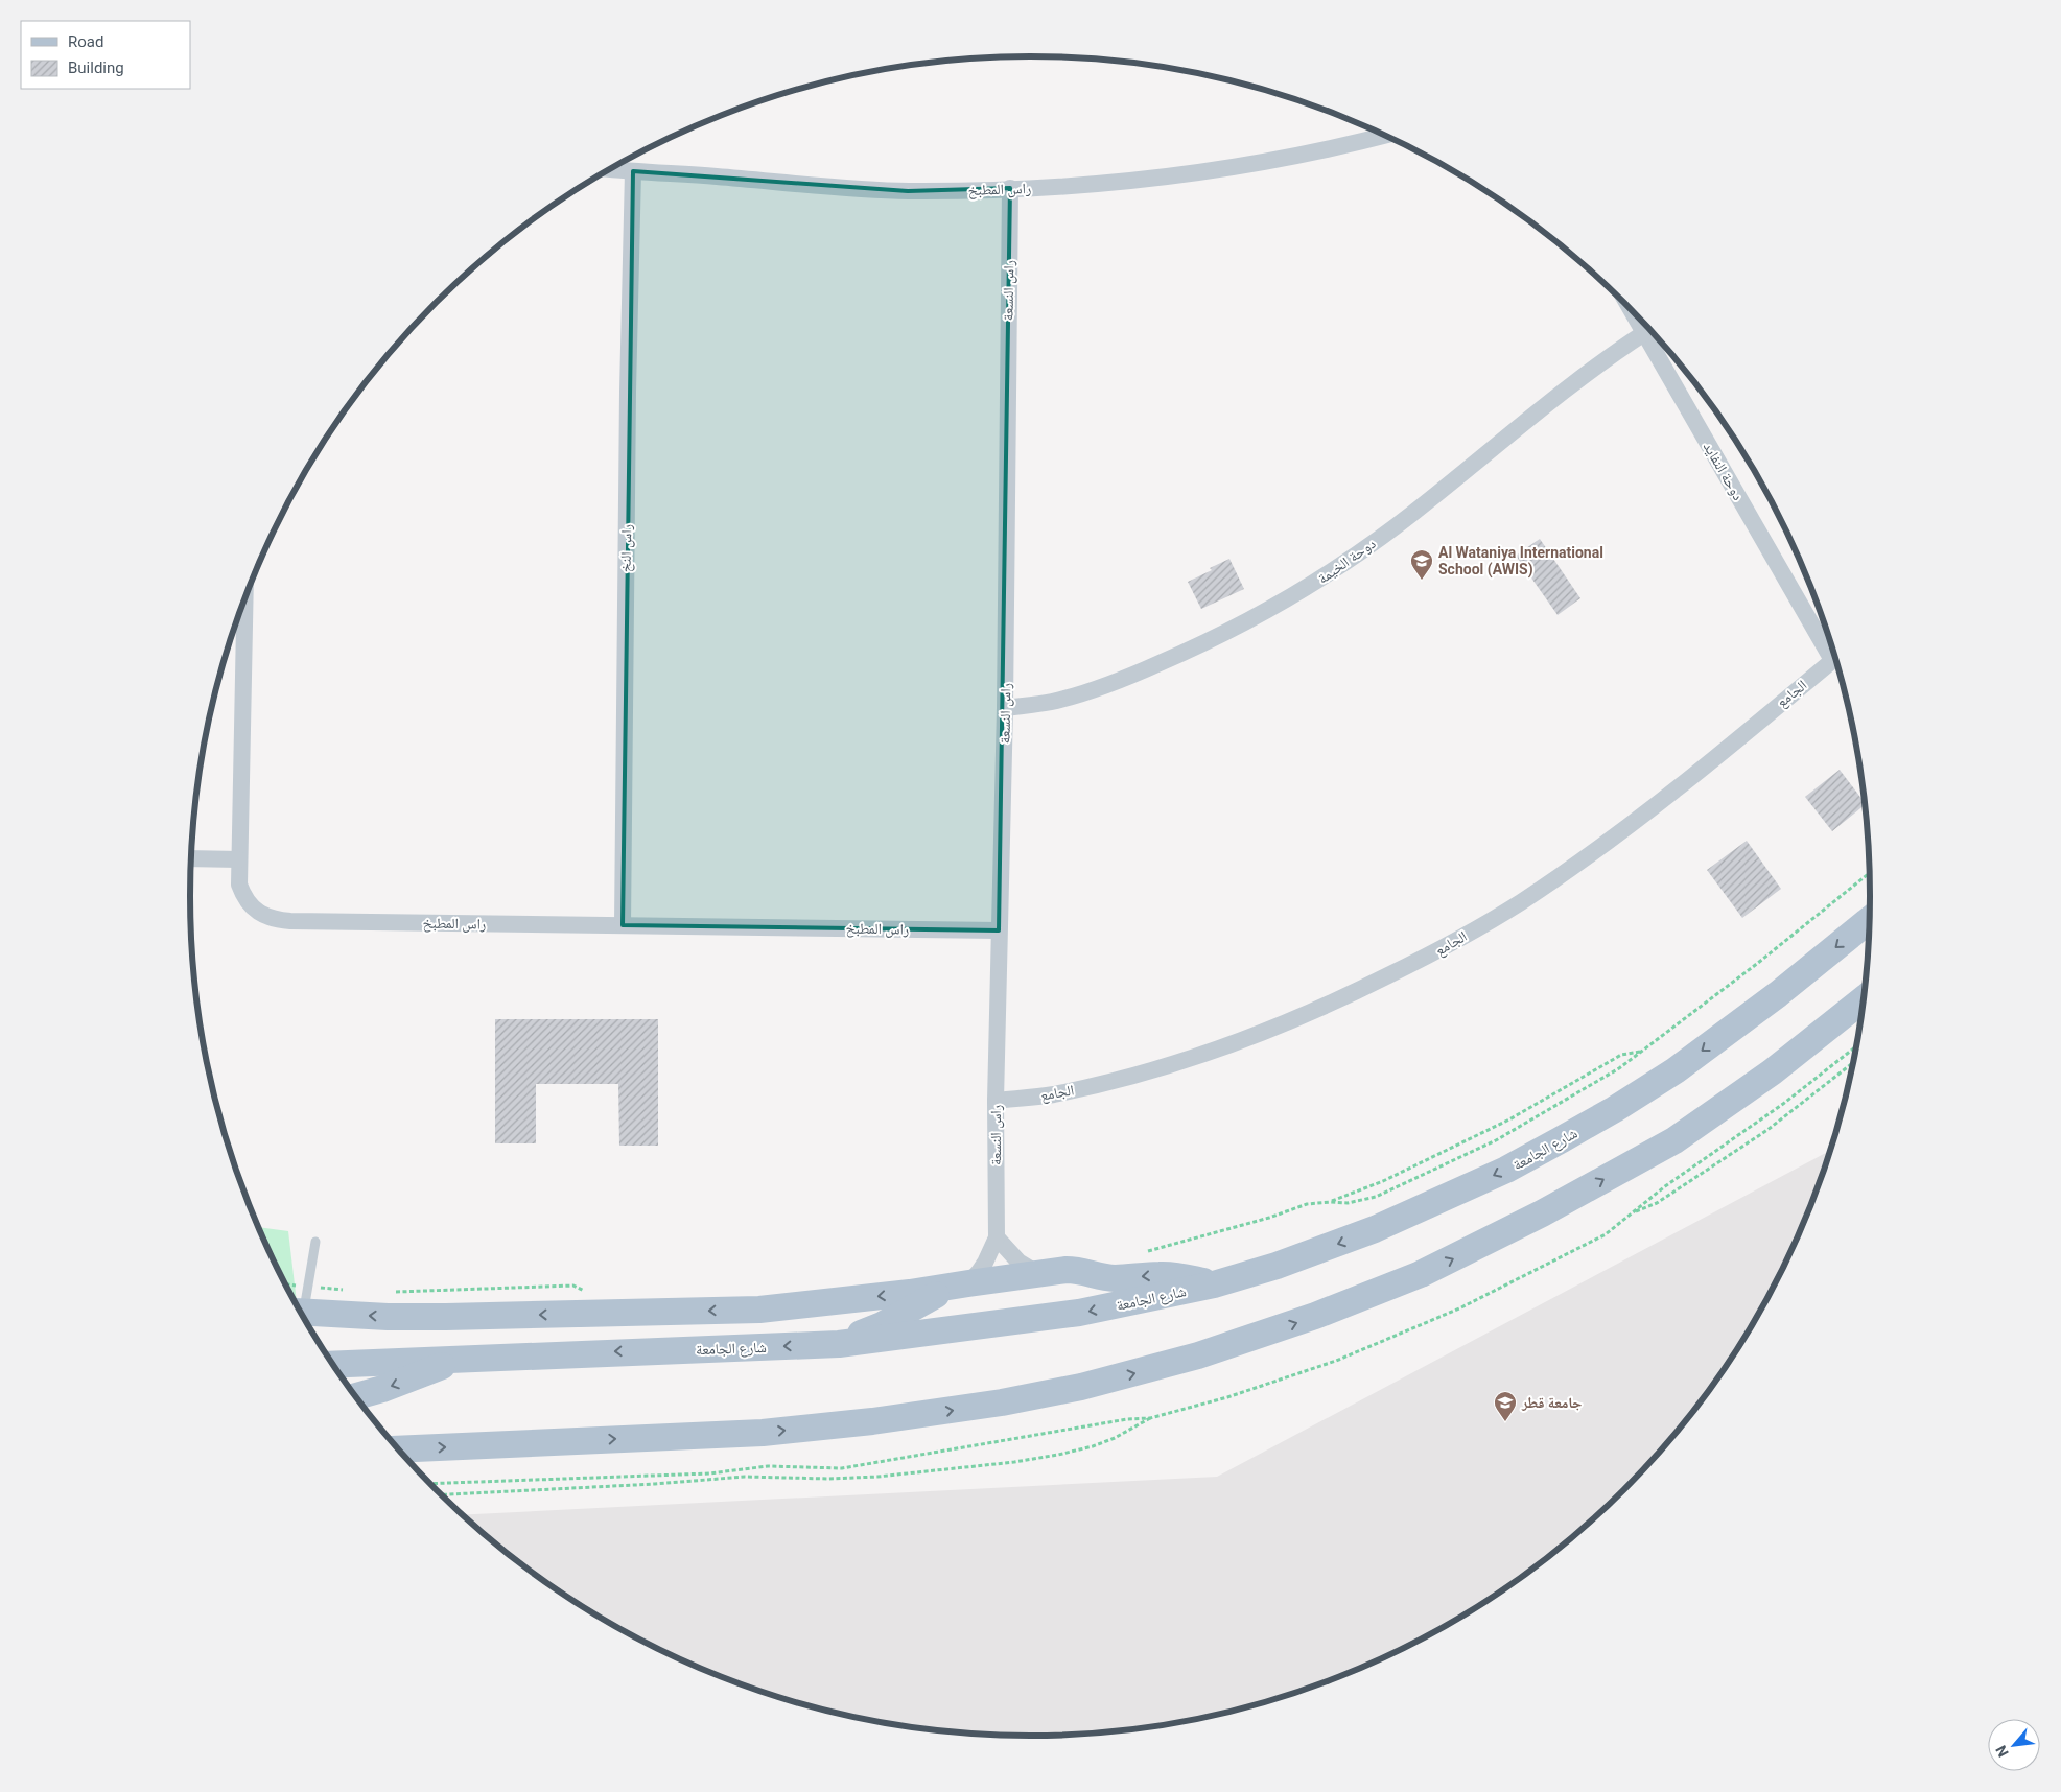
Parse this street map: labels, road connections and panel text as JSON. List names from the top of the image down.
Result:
{
  "streets": {
    "main road": ["شارع الجامعة"],
    "street": [
      "راس المطبخ",
      "راس النسعة",
      "دوحة النفايد",
      "راس النخ",
      "دوحة الخيمة",
      "الجامع"
    ]
  },
  "crossings": [
    ["راس المطبخ", "راس النسعة"],
    ["راس المطبخ", "راس النخ"],
    ["راس النسعة", "دوحة الخيمة"],
    ["راس النسعة", "الجامع"],
    ["دوحة النفايد", "دوحة الخيمة"]
  ],
  "places": {
    "school or university": ["Al Wataniya International School (AWIS)", "جامعة قطر"]
  },
  "legend": ["Road", "Building"],
  "north": "bottom left"
}
